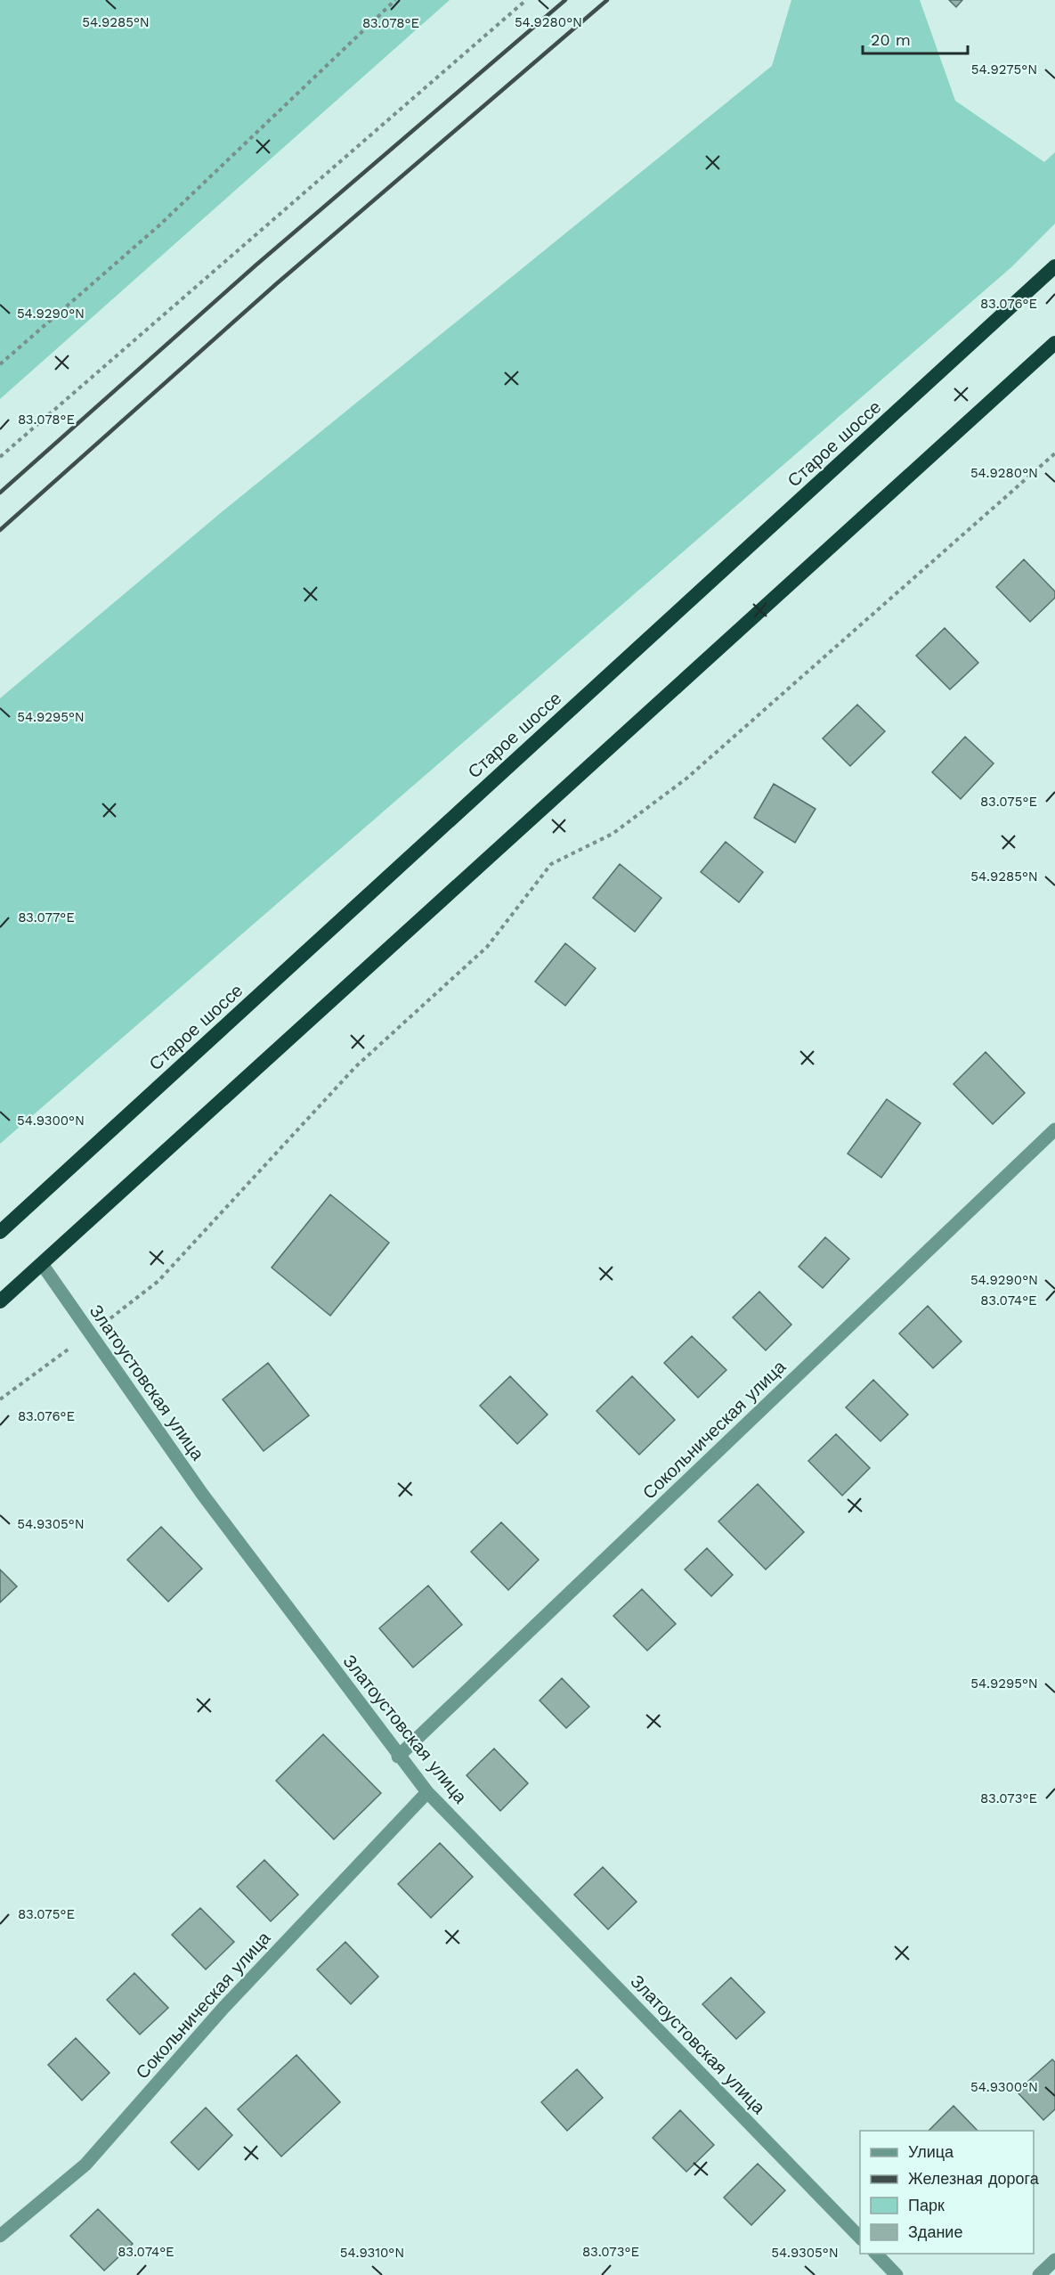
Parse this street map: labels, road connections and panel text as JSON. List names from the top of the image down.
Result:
{
  "streets": {
    "highway": ["Старое шоссе"],
    "street": ["Златоустовская улица", "Сокольническая улица"]
  },
  "crossings": [
    ["Златоустовская улица", "Сокольническая улица"]
  ],
  "legend": [
    "Улица",
    "Железная дорога",
    "Парк",
    "Здание"
  ],
  "scale_bar": "20 m",
  "coordinates": [
    "54.9285°N",
    "54.9280°N",
    "83.078°E",
    "54.9275°N",
    "83.076°E",
    "54.9290°N",
    "54.9295°N",
    "83.075°E",
    "83.077°E",
    "54.9300°N",
    "83.074°E",
    "54.9305°N",
    "83.073°E",
    "54.9310°N"
  ]
}
